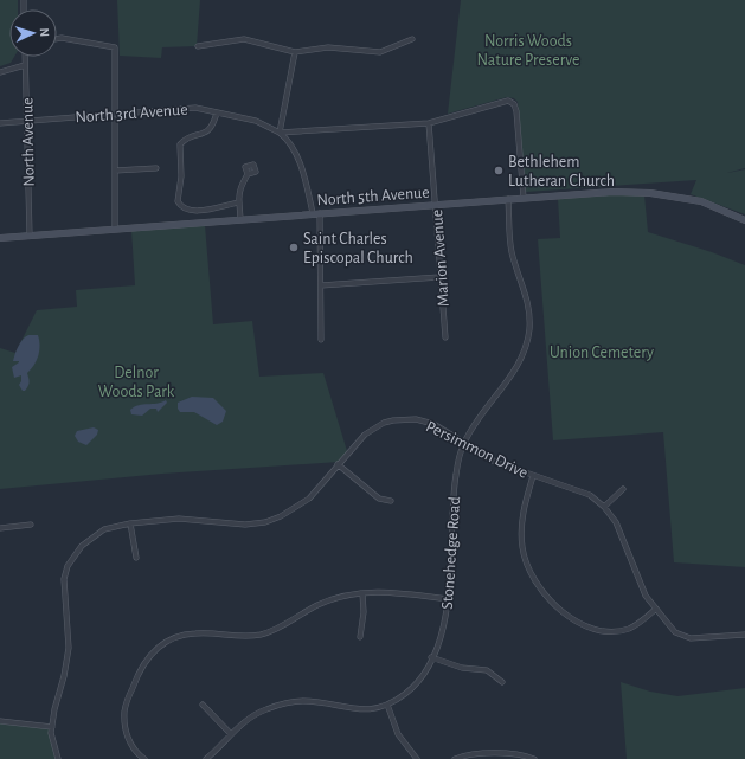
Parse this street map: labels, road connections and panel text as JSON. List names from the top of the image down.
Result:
{
  "streets": {
    "main road": ["North 5th Avenue"],
    "street": [
      "North 3rd Avenue",
      "North Avenue",
      "Marion Avenue",
      "Persimmon Drive",
      "Stonehedge Road"
    ]
  },
  "crossings": [
    ["North 3rd Avenue", "North Avenue"],
    ["North Avenue", "North 5th Avenue"],
    ["North 5th Avenue", "Marion Avenue"],
    ["North 5th Avenue", "Stonehedge Road"],
    ["Persimmon Drive", "Stonehedge Road"]
  ],
  "parks": ["Norris Woods Nature Preserve", "Union Cemetery", "Delnor Woods Park"],
  "places": ["Bethlehem Lutheran Church", "Saint Charles Episcopal Church"],
  "north": "right"
}
